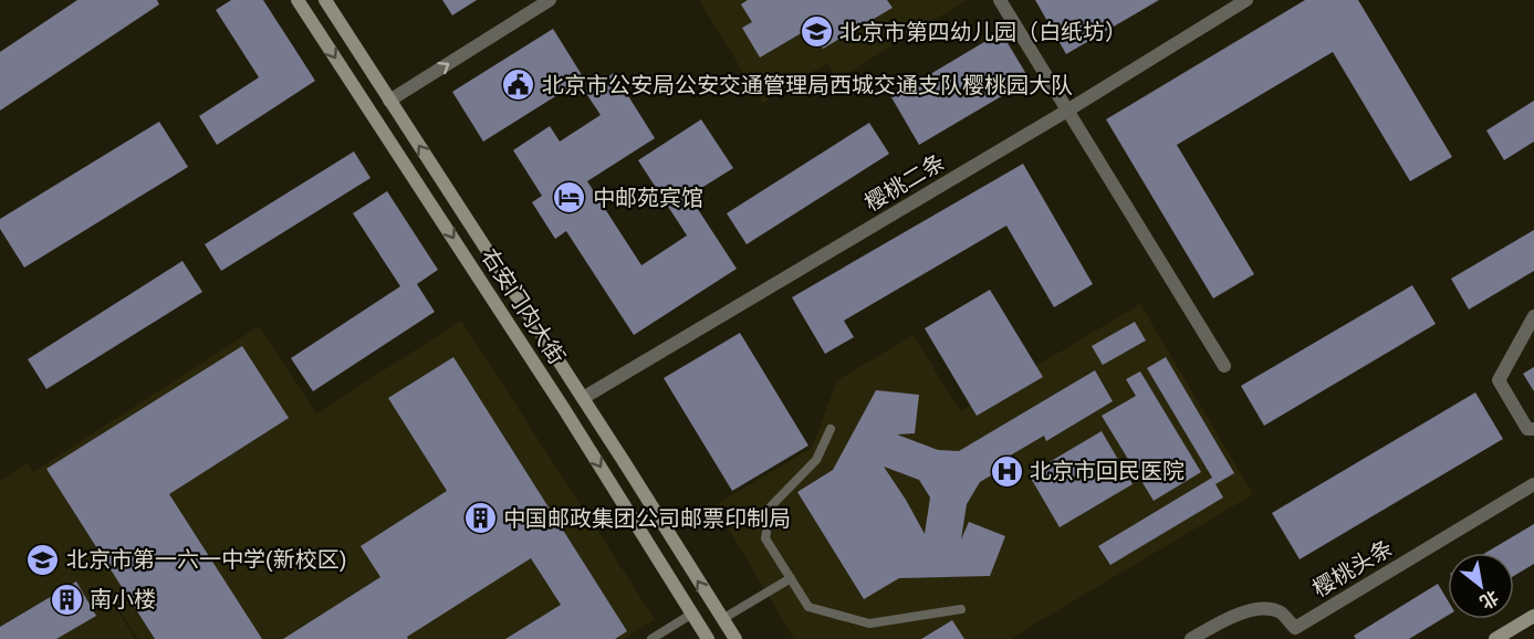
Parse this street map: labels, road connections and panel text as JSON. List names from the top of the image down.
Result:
{
  "streets": {
    "main road": ["右安门内大街"],
    "street": ["樱桃二条", "樱桃头条"]
  },
  "crossings": [
    ["樱桃二条", "右安门内大街"]
  ],
  "places": {
    "school or university": ["北京市第四幼儿园（白纸坊）", "北京市第一六一中学(新校区)"],
    "public building": ["北京市公安局公安交通管理局西城交通支队樱桃园大队"],
    "hotel": ["中邮苑宾馆"],
    "hospital": ["北京市回民医院"],
    "building": ["中国邮政集团公司邮票印制局", "南小楼"]
  },
  "north": "bottom right"
}
